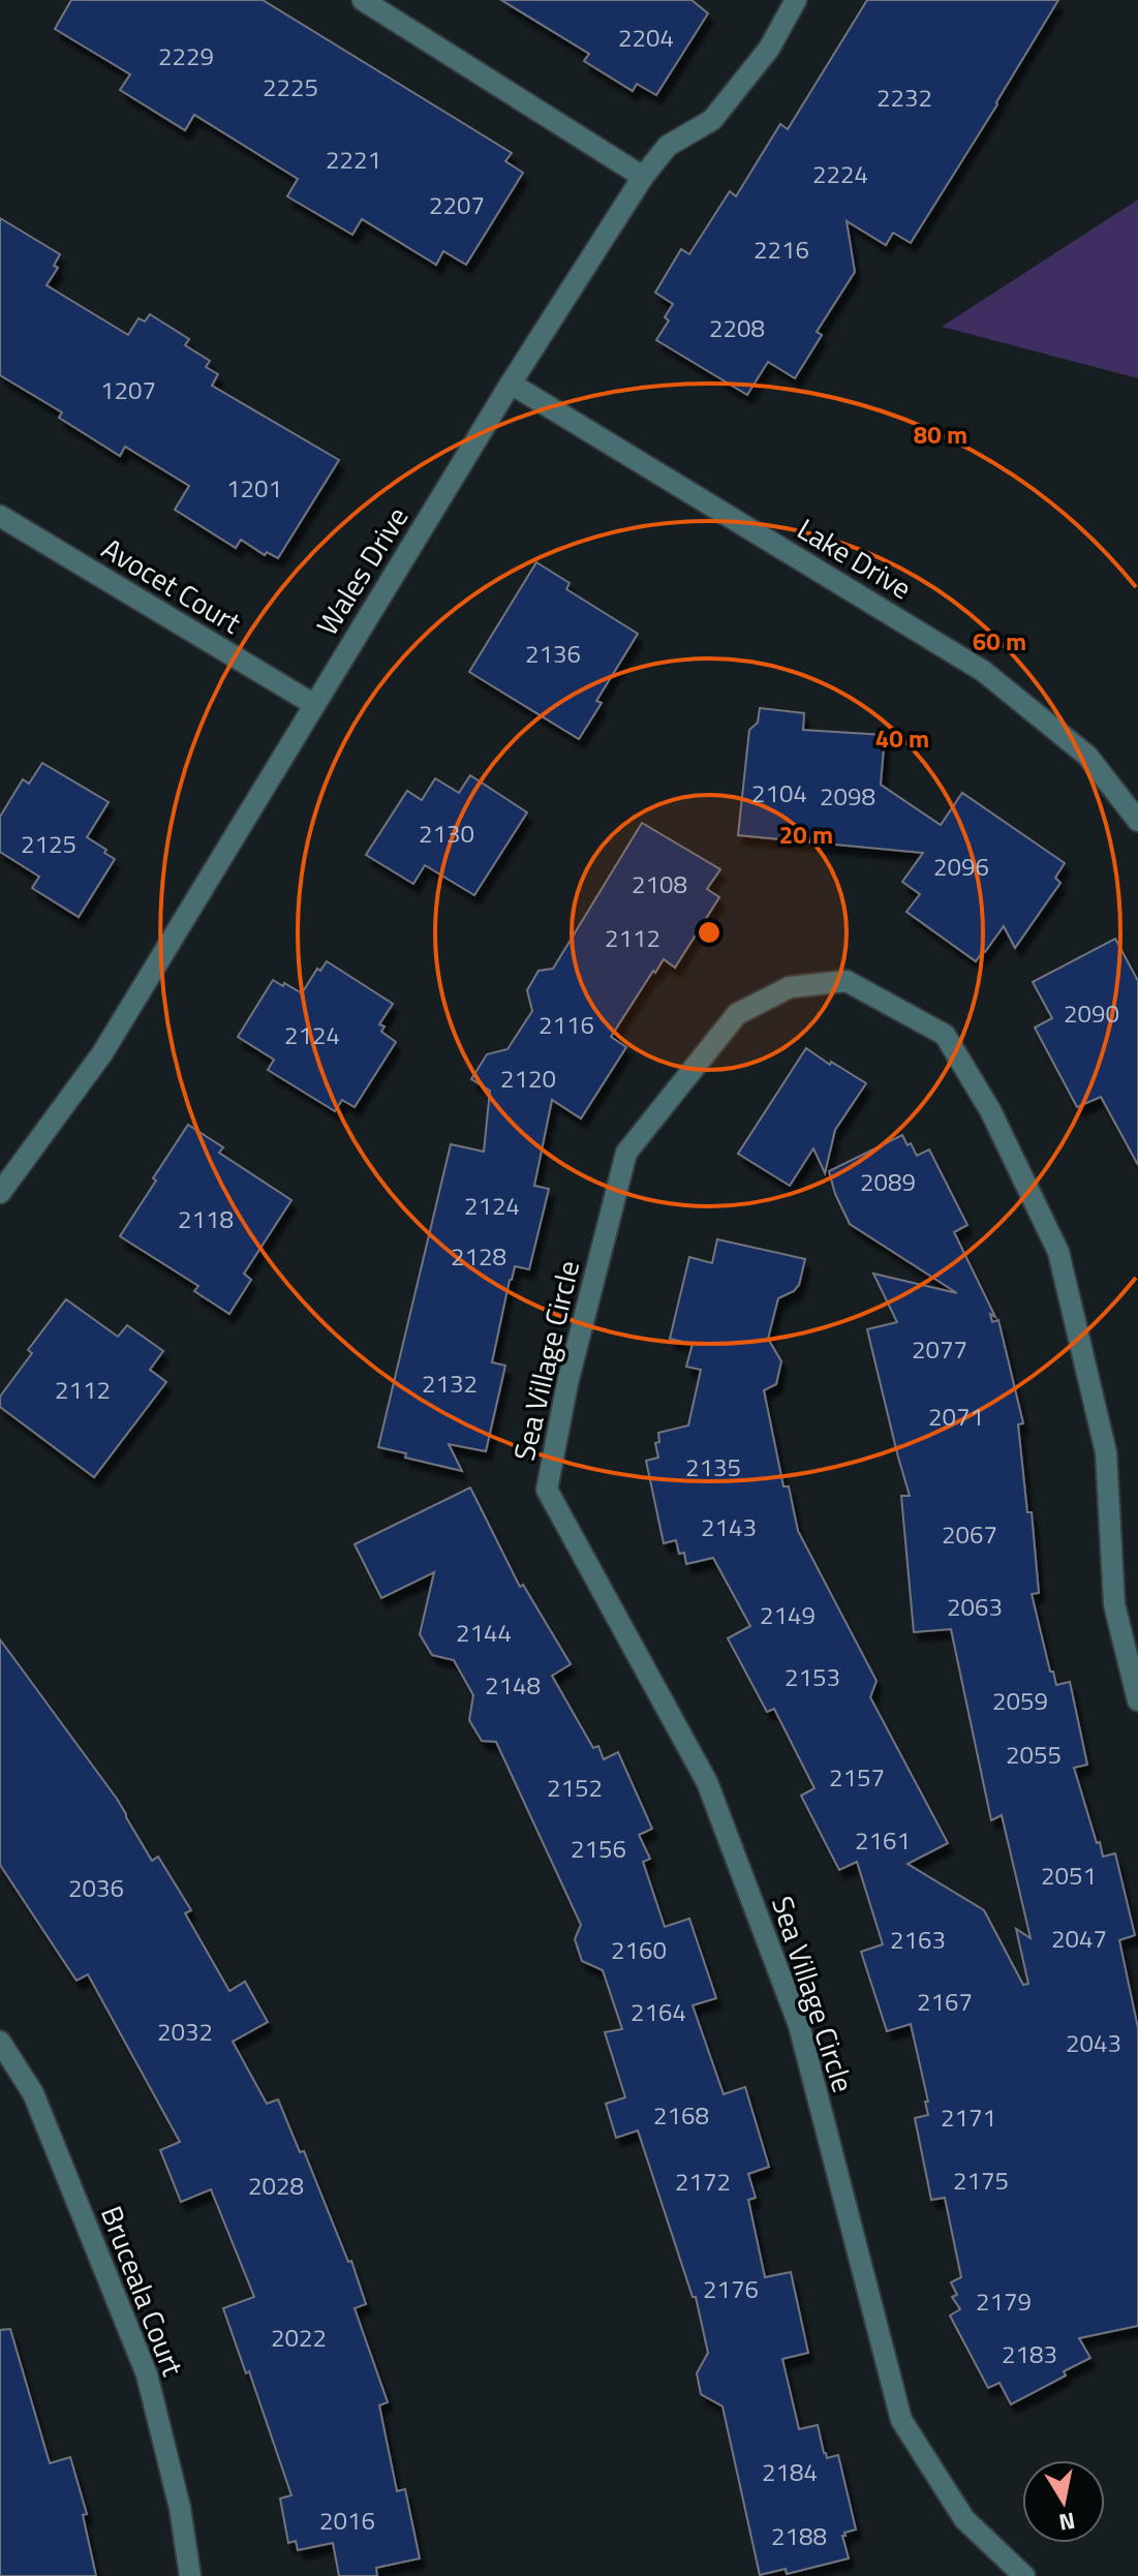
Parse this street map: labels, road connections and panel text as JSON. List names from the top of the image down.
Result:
{
  "streets": {
    "street": [
      "Lake Drive",
      "Wales Drive",
      "Avocet Court",
      "Sea Village Circle",
      "Bruceala Court"
    ]
  },
  "crossings": [
    ["Lake Drive", "Wales Drive"],
    ["Wales Drive", "Avocet Court"]
  ],
  "house_numbers": [
    "2204",
    "2229",
    "2225",
    "2232",
    "2221",
    "2224",
    "2207",
    "2216",
    "2208",
    "1207",
    "1201",
    "2136",
    "2104",
    "2098",
    "2130",
    "2125",
    "2096",
    "2108",
    "2112",
    "2090",
    "2116",
    "2124",
    "2120",
    "2089",
    "2124",
    "2118",
    "2128",
    "2077",
    "2132",
    "2112",
    "2071",
    "2135",
    "2143",
    "2067",
    "2063",
    "2149",
    "2144",
    "2153",
    "2148",
    "2059",
    "2055",
    "2157",
    "2152",
    "2161",
    "2156",
    "2051",
    "2036",
    "2047",
    "2163",
    "2160",
    "2167",
    "2164",
    "2032",
    "2043",
    "2168",
    "2171",
    "2175",
    "2172",
    "2028",
    "2176",
    "2179",
    "2022",
    "2183",
    "2184",
    "2016",
    "2188"
  ],
  "north": "bottom",
  "rings": [
    "80 m",
    "60 m",
    "40 m",
    "20 m"
  ]
}
